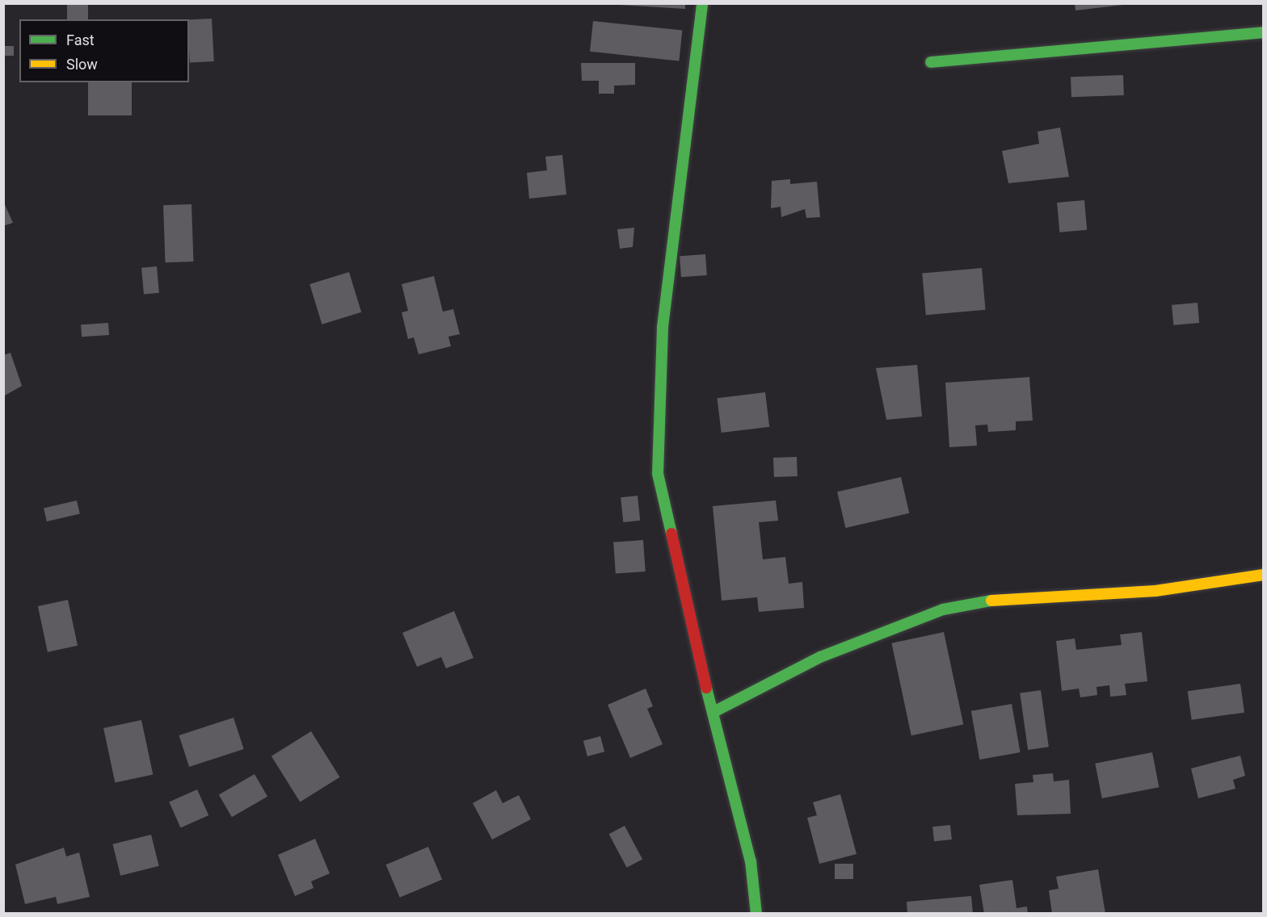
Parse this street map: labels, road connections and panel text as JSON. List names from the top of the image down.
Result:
{
  "legend": ["Fast", "Slow"]
}
